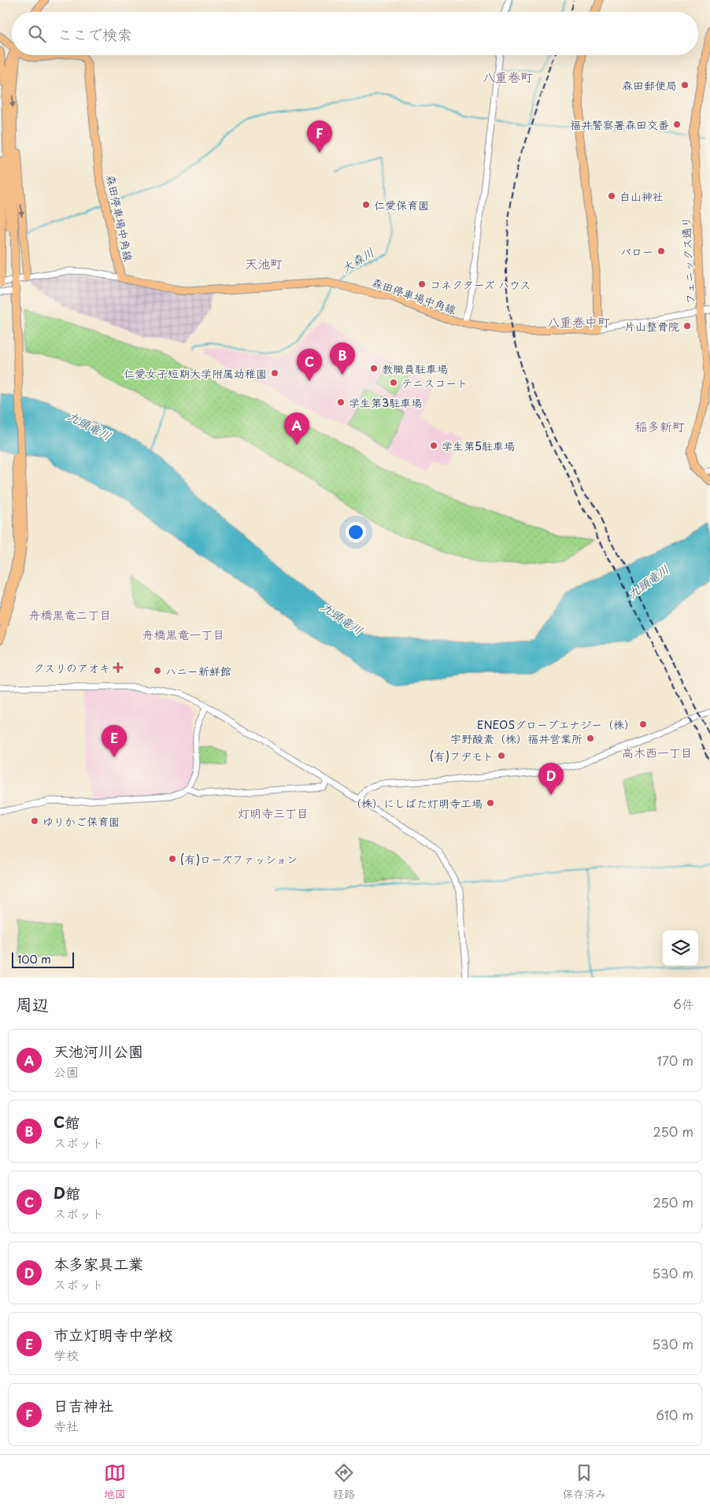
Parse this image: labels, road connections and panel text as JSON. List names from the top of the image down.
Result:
{
  "streets": {
    "main road": ["森田停車場中角線", "フェニックス通り"]
  },
  "districts": [
    "八重巻町",
    "天池町",
    "八重巻中町",
    "稲多新町",
    "舟橋黒竜二丁目",
    "舟橋黒竜一丁目",
    "高木西一丁目",
    "灯明寺三丁目"
  ],
  "water": ["大森川", "九頭竜川"],
  "places": {
    "other": [
      "森田郵便局",
      "福井警察署森田交番",
      "白山神社",
      "仁愛保育園",
      "バロー",
      "コネクターズ ハウス",
      "片山整骨院",
      "教職員駐車場",
      "仁愛女子短期大学附属幼稚園",
      "テニスコート",
      "学生第3駐車場",
      "学生第5駐車場",
      "ハニー新鮮館",
      "ENEOSグローブエナジー（株）",
      "宇野酸素（株）福井営業所",
      "(有)フヂモト",
      "（株）にしばた灯明寺工場",
      "ゆりかご保育園",
      "(有)ローズファッション"
    ],
    "health": ["クスリのアオキ"]
  },
  "scale_bar": "100 m",
  "page": {
    "search": "ここで検索",
    "pins": [
      "F",
      "B",
      "C",
      "A",
      "E",
      "D"
    ],
    "scale": "100 m",
    "heading": ["周辺", "6件"],
    "list": [
      {
        "mark": "A",
        "name": "天池河川公園",
        "note": "公園",
        "value": "170 m"
      },
      {
        "mark": "B",
        "name": "C館",
        "note": "スポット",
        "value": "250 m"
      },
      {
        "mark": "C",
        "name": "D館",
        "note": "スポット",
        "value": "250 m"
      },
      {
        "mark": "D",
        "name": "本多家具工業",
        "note": "スポット",
        "value": "530 m"
      },
      {
        "mark": "E",
        "name": "市立灯明寺中学校",
        "note": "学校",
        "value": "530 m"
      },
      {
        "mark": "F",
        "name": "日吉神社",
        "note": "寺社",
        "value": "610 m"
      }
    ],
    "nav": ["地図", "経路", "保存済み"]
  }
}
